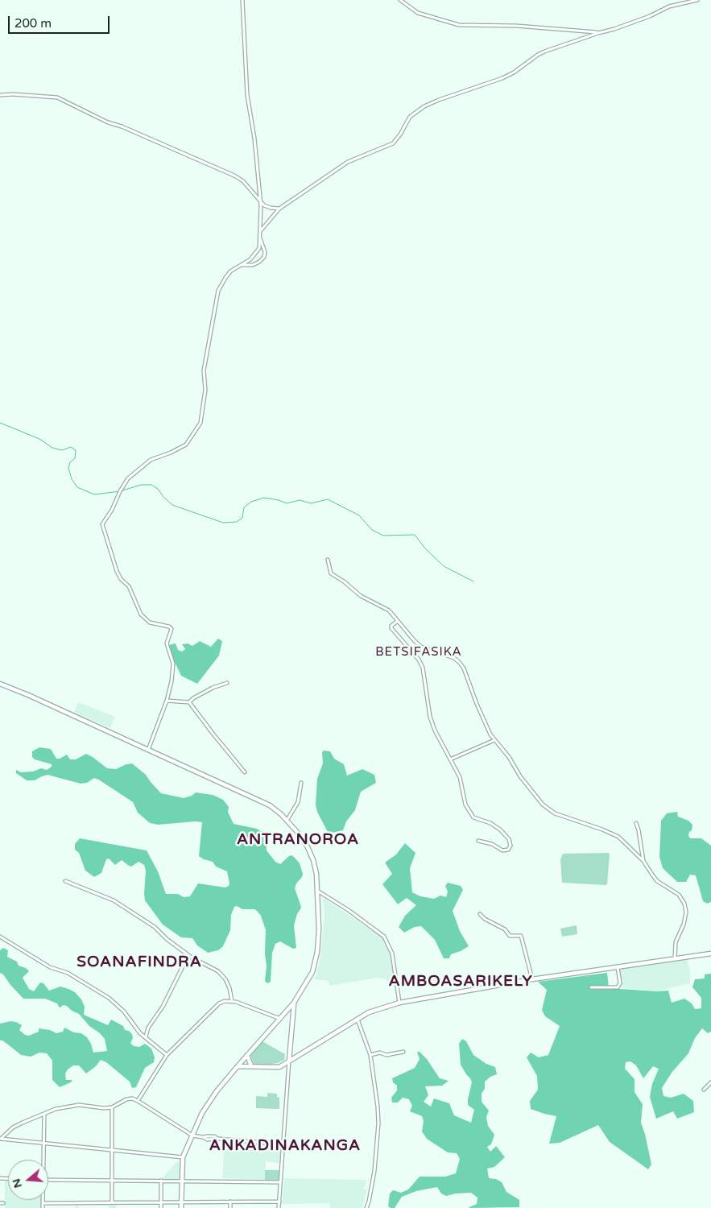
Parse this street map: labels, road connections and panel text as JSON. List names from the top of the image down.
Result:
{
  "districts": [
    "BETSIFASIKA",
    "ANTRANOROA",
    "SOANAFINDRA",
    "AMBOASARIKELY",
    "ANKADINAKANGA"
  ],
  "scale_bar": "200 m",
  "north": "left"
}
